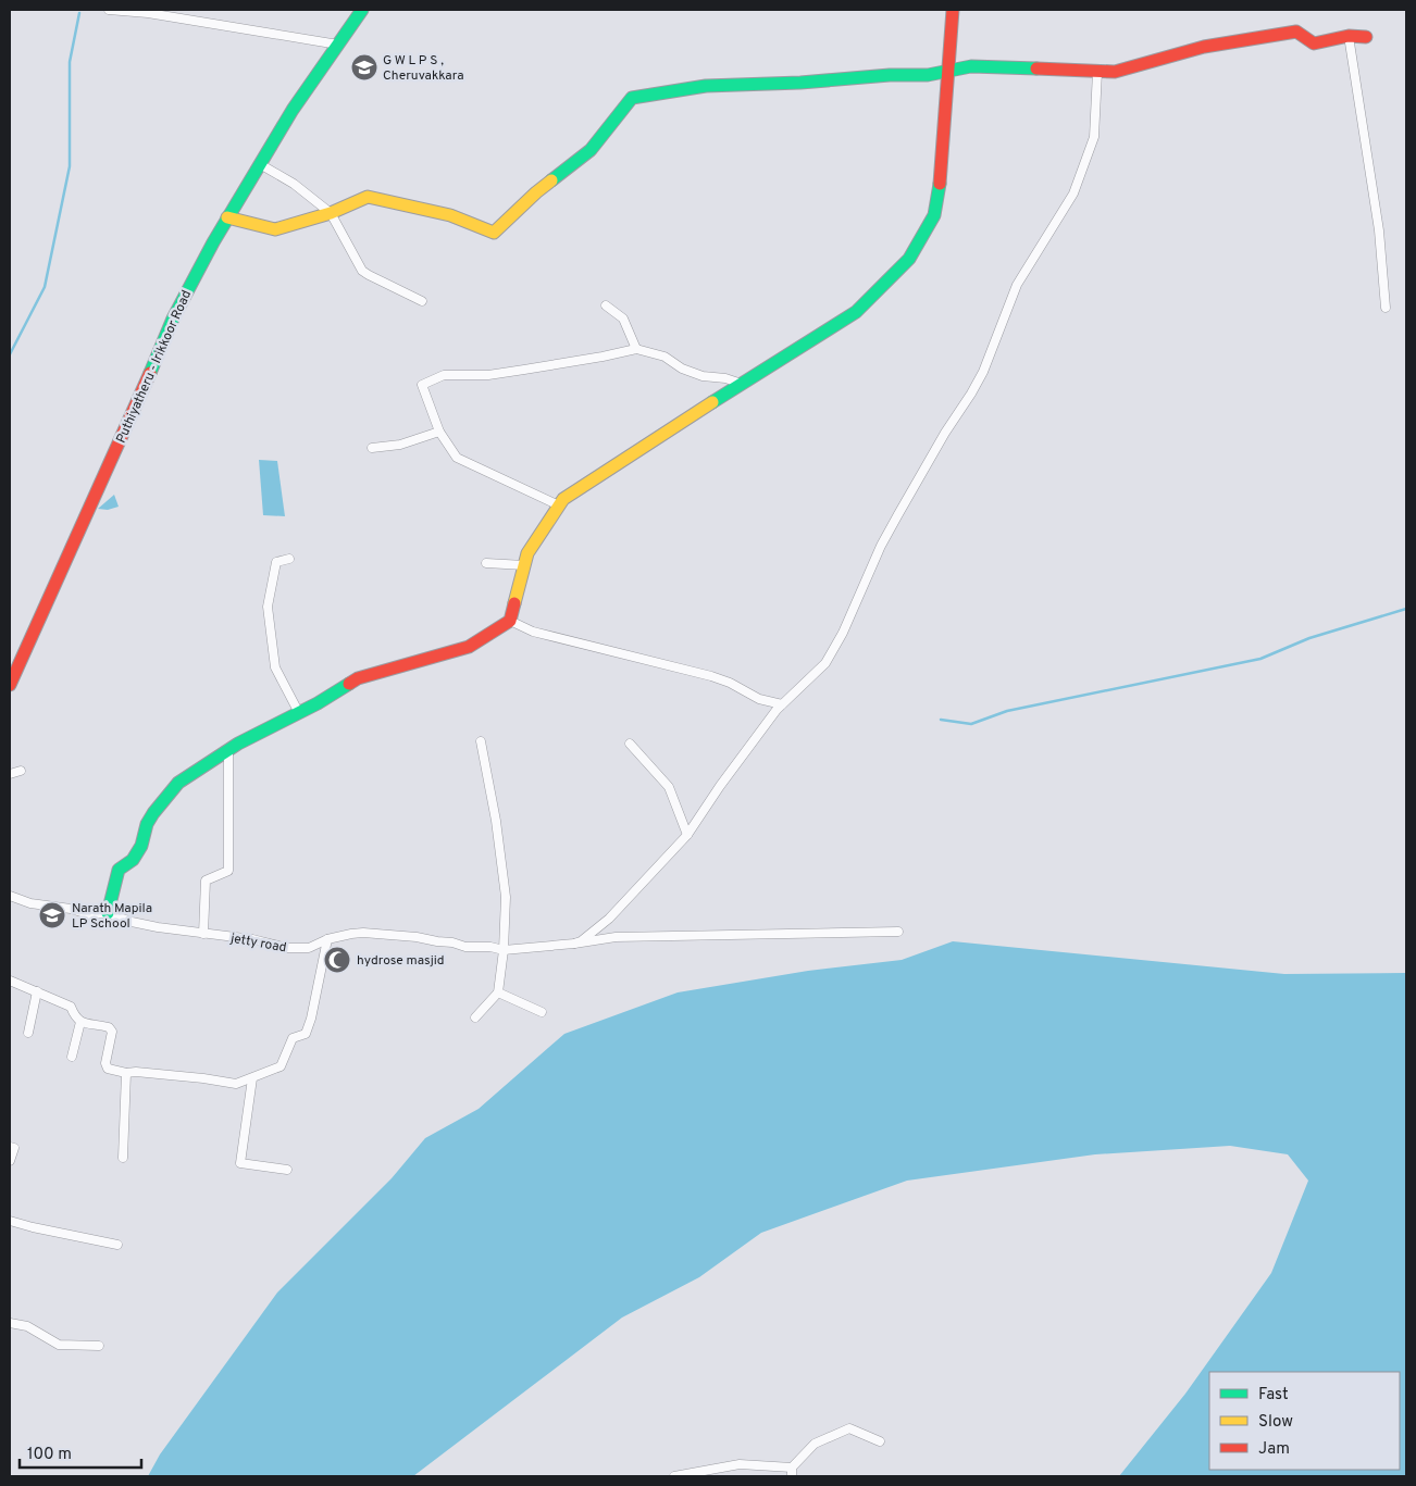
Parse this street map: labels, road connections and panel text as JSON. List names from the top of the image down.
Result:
{
  "streets": {
    "street": ["Puthiyatheru - Irikkoor Road", "jetty road"]
  },
  "places": {
    "school or university": ["G W L P S , Cheruvakkara", "Narath Mapila LP School"],
    "mosque": ["hydrose masjid"]
  },
  "legend": ["Fast", "Slow", "Jam"],
  "scale_bar": "100 m"
}
